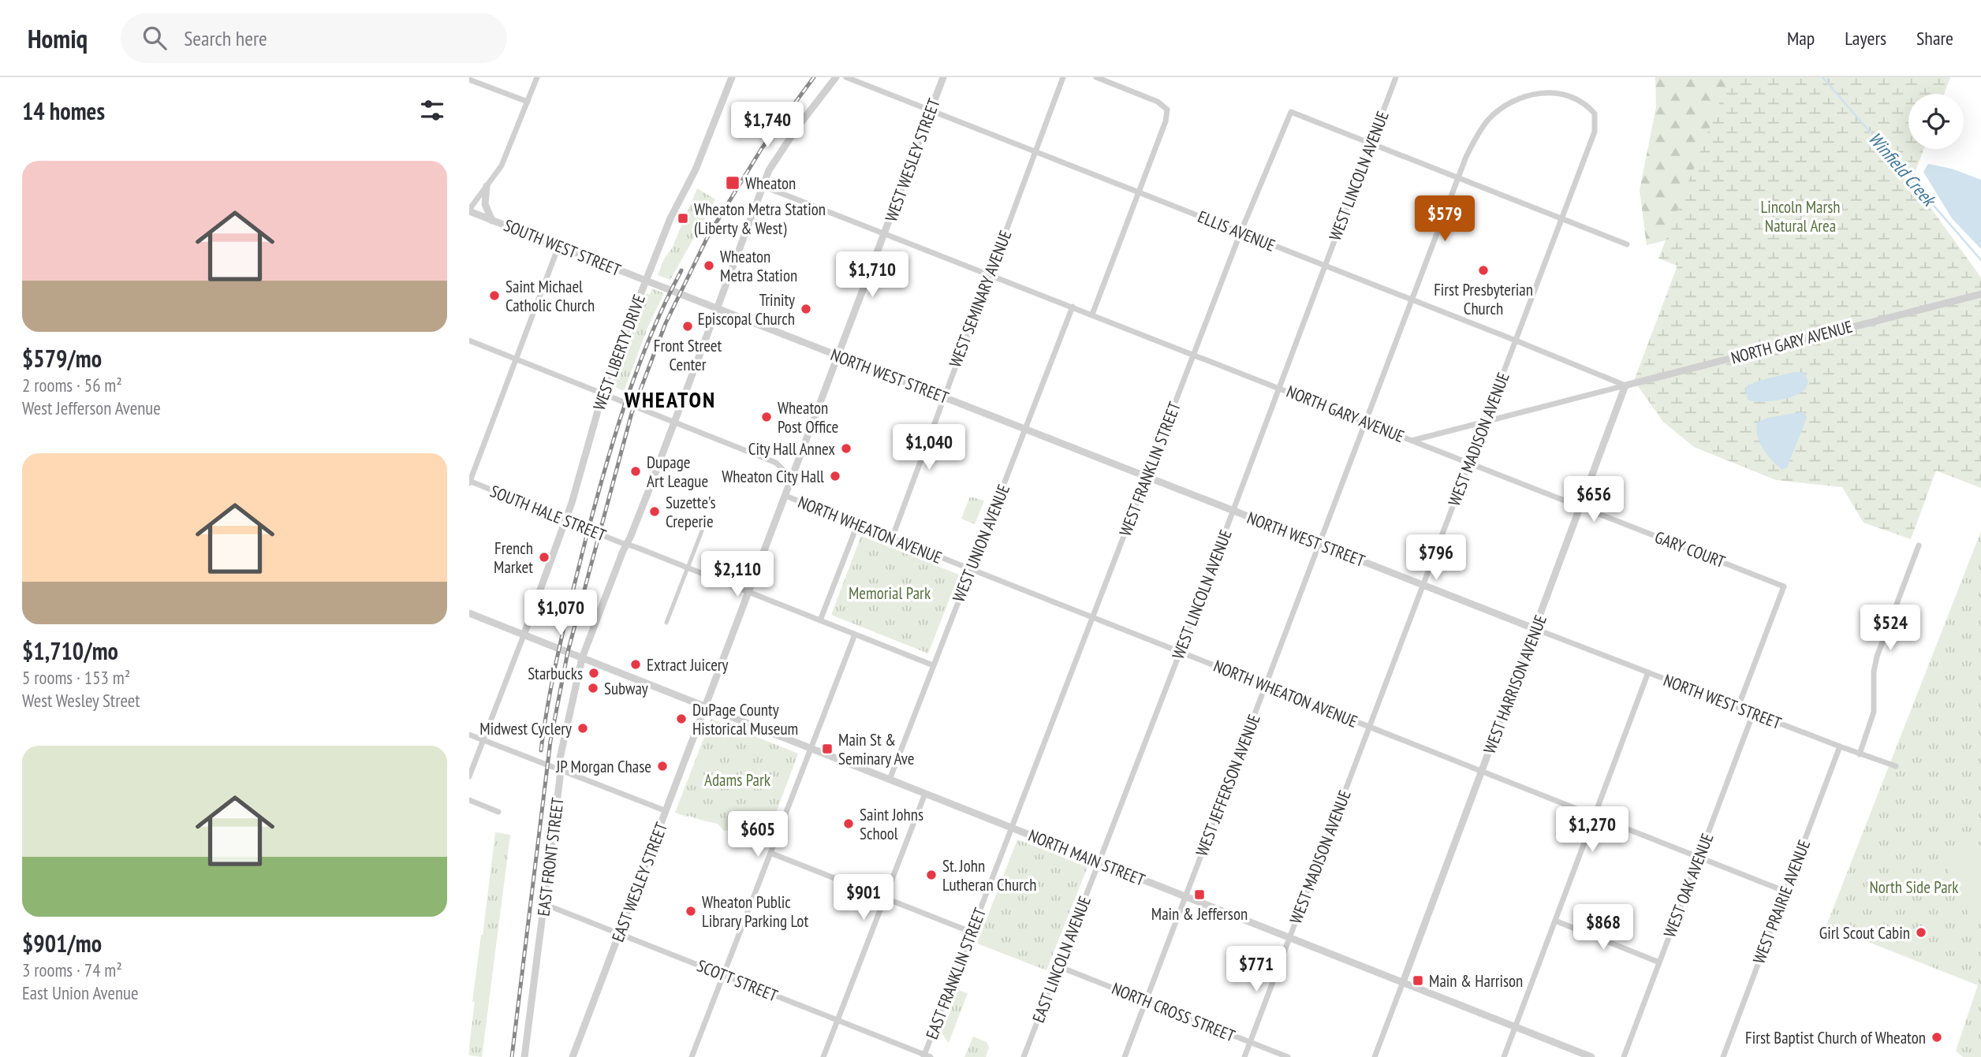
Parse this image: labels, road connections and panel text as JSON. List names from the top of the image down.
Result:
{
  "streets": {
    "street": [
      "WEST WESLEY STREET",
      "WEST LINCOLN AVENUE",
      "ELLIS AVENUE",
      "SOUTH WEST STREET",
      "WEST SEMINARY AVENUE",
      "NORTH GARY AVENUE",
      "WEST LIBERTY DRIVE",
      "NORTH WEST STREET",
      "WEST MADISON AVENUE",
      "WEST FRANKLIN STREET",
      "SOUTH HALE STREET",
      "NORTH WHEATON AVENUE",
      "WEST UNION AVENUE",
      "GARY COURT",
      "WEST HARRISON AVENUE",
      "WEST JEFFERSON AVENUE",
      "EAST FRONT STREET",
      "NORTH MAIN STREET",
      "EAST WESLEY STREET",
      "WEST OAK AVENUE",
      "WEST PRAIRIE AVENUE",
      "EAST LINCOLN AVENUE",
      "EAST FRANKLIN STREET",
      "SCOTT STREET",
      "NORTH CROSS STREET"
    ]
  },
  "crossings": [
    ["WEST WESLEY STREET", "ELLIS AVENUE"],
    ["WEST WESLEY STREET", "NORTH GARY AVENUE"],
    ["WEST WESLEY STREET", "NORTH WEST STREET"],
    ["WEST WESLEY STREET", "SOUTH HALE STREET"],
    ["WEST WESLEY STREET", "NORTH WHEATON AVENUE"],
    ["WEST WESLEY STREET", "NORTH MAIN STREET"],
    ["WEST WESLEY STREET", "EAST WESLEY STREET"],
    ["WEST LINCOLN AVENUE", "ELLIS AVENUE"],
    ["WEST LINCOLN AVENUE", "NORTH GARY AVENUE"],
    ["WEST LINCOLN AVENUE", "NORTH WEST STREET"],
    ["WEST LINCOLN AVENUE", "WEST FRANKLIN STREET"],
    ["WEST LINCOLN AVENUE", "NORTH WHEATON AVENUE"],
    ["WEST LINCOLN AVENUE", "NORTH MAIN STREET"],
    ["WEST LINCOLN AVENUE", "EAST LINCOLN AVENUE"],
    ["ELLIS AVENUE", "WEST SEMINARY AVENUE"],
    ["ELLIS AVENUE", "NORTH GARY AVENUE"],
    ["ELLIS AVENUE", "WEST MADISON AVENUE"],
    ["ELLIS AVENUE", "WEST FRANKLIN STREET"],
    ["ELLIS AVENUE", "WEST HARRISON AVENUE"],
    ["ELLIS AVENUE", "WEST JEFFERSON AVENUE"],
    ["SOUTH WEST STREET", "WEST LIBERTY DRIVE"],
    ["SOUTH WEST STREET", "NORTH WEST STREET"],
    ["SOUTH WEST STREET", "EAST FRONT STREET"],
    ["WEST SEMINARY AVENUE", "NORTH GARY AVENUE"],
    ["WEST SEMINARY AVENUE", "NORTH WEST STREET"],
    ["WEST SEMINARY AVENUE", "NORTH WHEATON AVENUE"],
    ["NORTH GARY AVENUE", "WEST MADISON AVENUE"],
    ["NORTH GARY AVENUE", "WEST FRANKLIN STREET"],
    ["NORTH GARY AVENUE", "WEST UNION AVENUE"],
    ["NORTH GARY AVENUE", "GARY COURT"],
    ["NORTH GARY AVENUE", "WEST HARRISON AVENUE"],
    ["NORTH GARY AVENUE", "WEST JEFFERSON AVENUE"],
    ["NORTH GARY AVENUE", "EAST FRONT STREET"],
    ["WEST LIBERTY DRIVE", "SOUTH HALE STREET"],
    ["WEST LIBERTY DRIVE", "NORTH WHEATON AVENUE"],
    ["WEST LIBERTY DRIVE", "NORTH MAIN STREET"],
    ["NORTH WEST STREET", "WEST MADISON AVENUE"],
    ["NORTH WEST STREET", "WEST FRANKLIN STREET"],
    ["NORTH WEST STREET", "WEST UNION AVENUE"],
    ["NORTH WEST STREET", "GARY COURT"],
    ["NORTH WEST STREET", "WEST HARRISON AVENUE"],
    ["NORTH WEST STREET", "WEST JEFFERSON AVENUE"],
    ["NORTH WEST STREET", "EAST FRONT STREET"],
    ["NORTH WEST STREET", "WEST OAK AVENUE"],
    ["NORTH WEST STREET", "WEST PRAIRIE AVENUE"],
    ["WEST MADISON AVENUE", "NORTH WHEATON AVENUE"],
    ["WEST MADISON AVENUE", "GARY COURT"],
    ["WEST MADISON AVENUE", "WEST JEFFERSON AVENUE"],
    ["WEST MADISON AVENUE", "NORTH MAIN STREET"],
    ["WEST MADISON AVENUE", "NORTH CROSS STREET"],
    ["WEST FRANKLIN STREET", "NORTH WHEATON AVENUE"],
    ["WEST FRANKLIN STREET", "NORTH MAIN STREET"],
    ["WEST FRANKLIN STREET", "EAST FRANKLIN STREET"],
    ["SOUTH HALE STREET", "WEST UNION AVENUE"],
    ["SOUTH HALE STREET", "EAST FRONT STREET"],
    ["NORTH WHEATON AVENUE", "WEST UNION AVENUE"],
    ["NORTH WHEATON AVENUE", "WEST HARRISON AVENUE"],
    ["NORTH WHEATON AVENUE", "WEST JEFFERSON AVENUE"],
    ["NORTH WHEATON AVENUE", "EAST FRONT STREET"],
    ["NORTH WHEATON AVENUE", "WEST OAK AVENUE"],
    ["NORTH WHEATON AVENUE", "WEST PRAIRIE AVENUE"],
    ["WEST UNION AVENUE", "NORTH MAIN STREET"],
    ["GARY COURT", "WEST HARRISON AVENUE"],
    ["WEST HARRISON AVENUE", "NORTH MAIN STREET"],
    ["WEST JEFFERSON AVENUE", "NORTH MAIN STREET"],
    ["WEST JEFFERSON AVENUE", "NORTH CROSS STREET"],
    ["EAST FRONT STREET", "NORTH MAIN STREET"],
    ["EAST FRONT STREET", "SCOTT STREET"],
    ["NORTH MAIN STREET", "EAST WESLEY STREET"],
    ["NORTH MAIN STREET", "EAST LINCOLN AVENUE"],
    ["NORTH MAIN STREET", "EAST FRANKLIN STREET"],
    ["EAST WESLEY STREET", "SCOTT STREET"],
    ["EAST LINCOLN AVENUE", "NORTH CROSS STREET"],
    ["EAST FRANKLIN STREET", "SCOTT STREET"]
  ],
  "districts": ["WHEATON"],
  "water": ["Winfield Creek"],
  "parks": [
    "Lincoln Marsh Natural Area",
    "Memorial Park",
    "Adams Park",
    "North Side Park"
  ],
  "places": {
    "transit": [
      "Wheaton",
      "Wheaton Metra Station (Liberty & West)",
      "Main St & Seminary Ave",
      "Main & Jefferson",
      "Main & Harrison"
    ],
    "other": [
      "Wheaton Metra Station",
      "First Presbyterian Church",
      "Saint Michael Catholic Church",
      "Trinity Episcopal Church",
      "Front Street Center",
      "Wheaton Post Office",
      "City Hall Annex",
      "Dupage Art League",
      "Wheaton City Hall",
      "Suzette's Creperie",
      "French Market",
      "Extract Juicery",
      "Starbucks",
      "Subway",
      "DuPage County Historical Museum",
      "Midwest Cyclery",
      "JP Morgan Chase",
      "Saint Johns School",
      "St. John Lutheran Church",
      "Wheaton Public Library Parking Lot",
      "Girl Scout Cabin",
      "First Baptist Church of Wheaton"
    ]
  },
  "page": {
    "header": "Homiq",
    "search": "Search here",
    "nav": ["Map", "Layers", "Share"],
    "heading": "14 homes",
    "price": [
      "$1,740",
      "$579",
      "$1,710",
      "$1,040",
      "$656",
      "$796",
      "$2,110",
      "$1,070",
      "$524",
      "$1,270",
      "$605",
      "$901",
      "$868",
      "$771"
    ],
    "list": [
      {
        "name": "$579/mo",
        "note": "2 rooms · 56 m² · West Jefferson Avenue"
      },
      {
        "name": "$1,710/mo",
        "note": "5 rooms · 153 m² · West Wesley Street"
      },
      {
        "name": "$901/mo",
        "note": "3 rooms · 74 m² · East Union Avenue"
      }
    ]
  }
}
